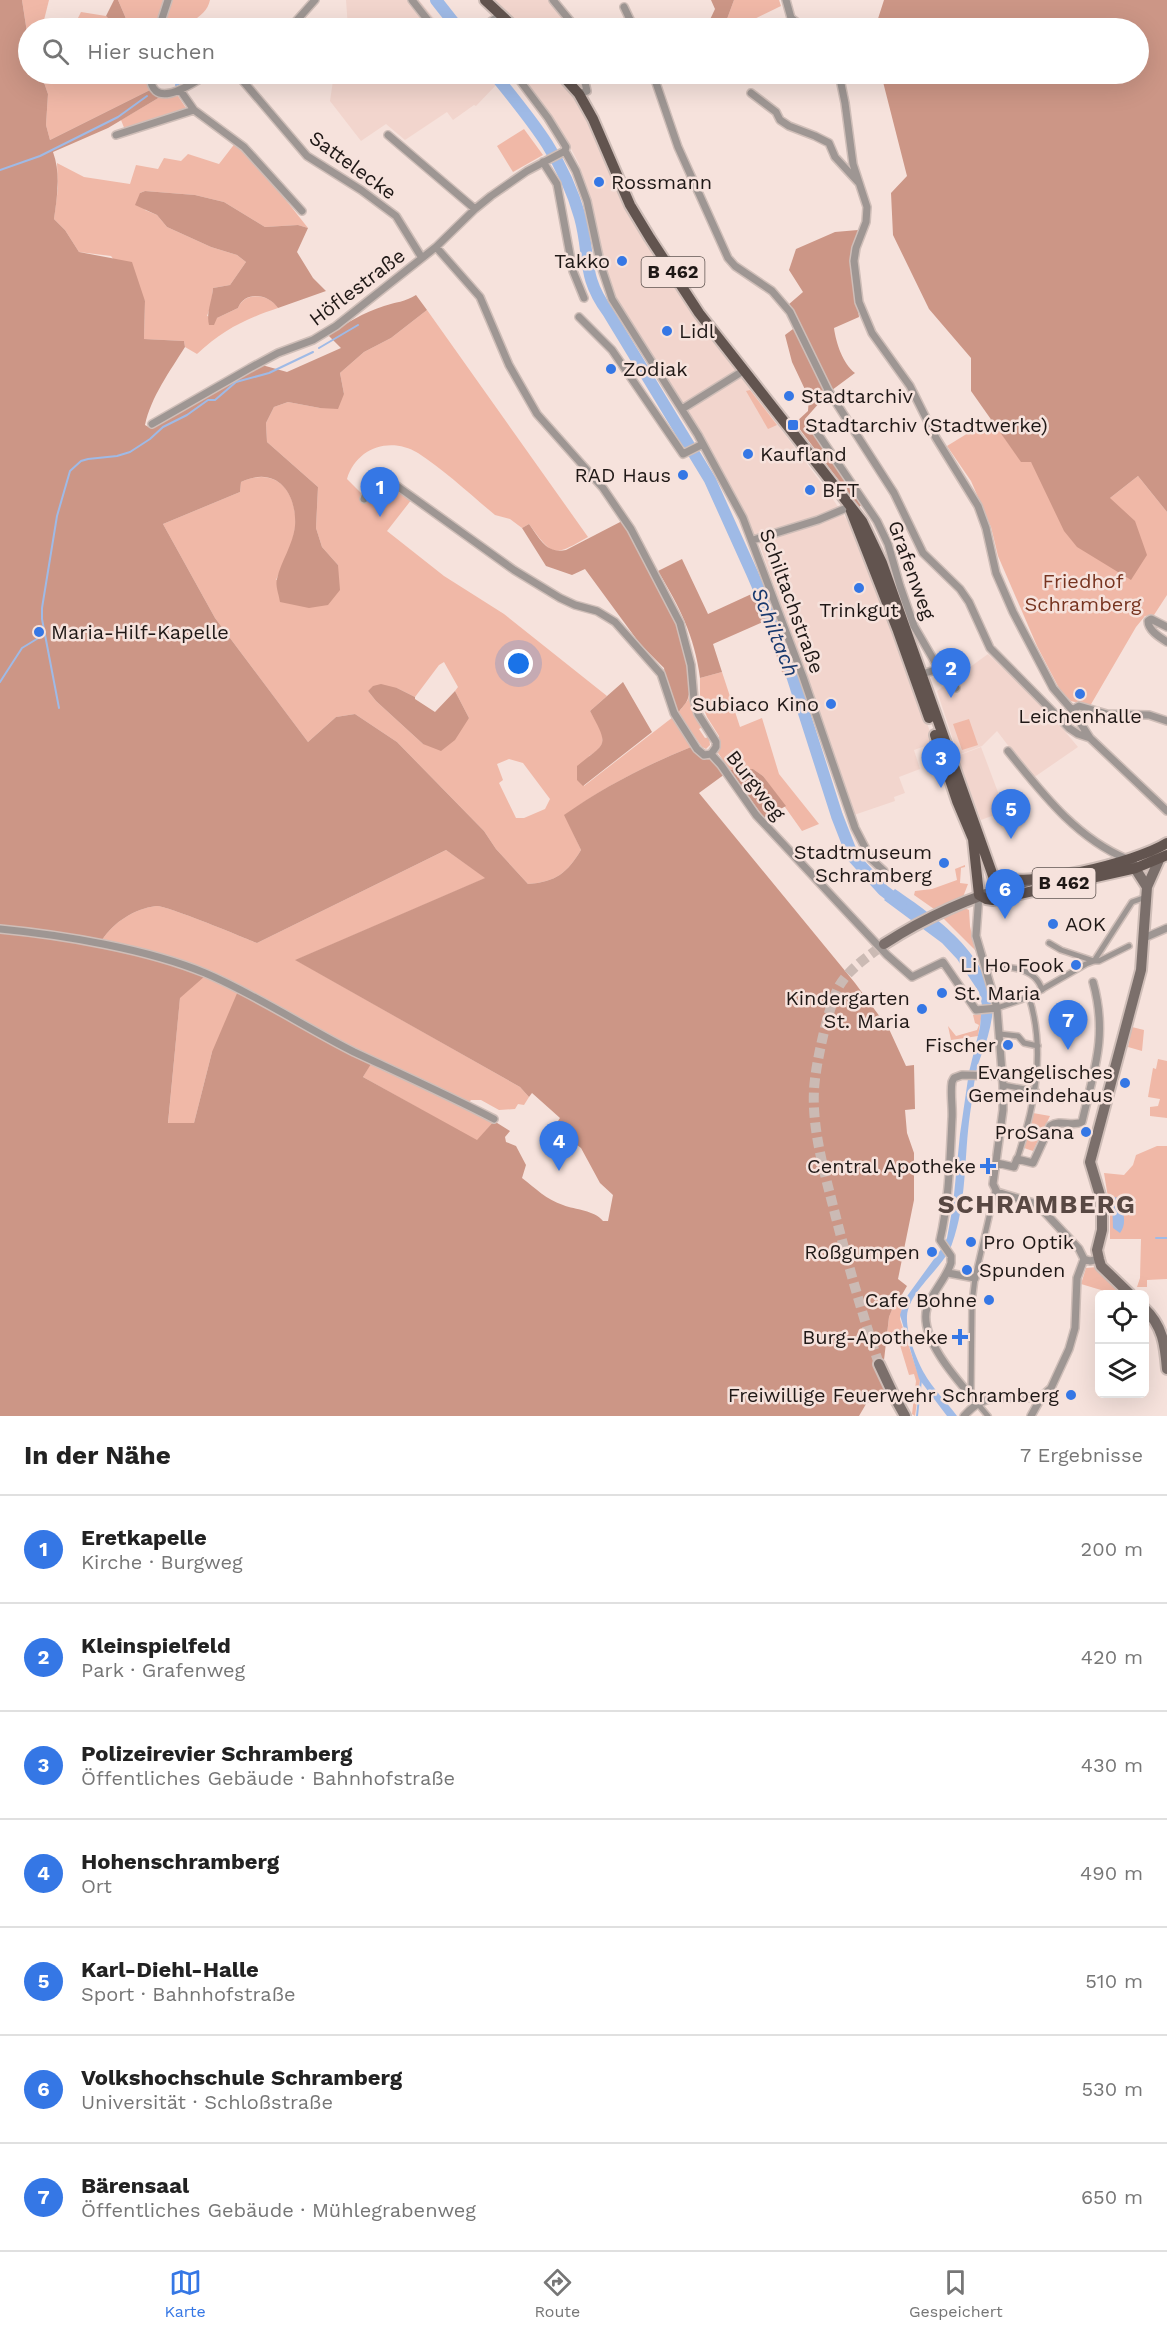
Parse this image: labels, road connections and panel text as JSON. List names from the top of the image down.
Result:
{
  "streets": {
    "main road": ["B 462"],
    "street": [
      "Sattelecke",
      "Höflestraße",
      "Grafenweg",
      "Schiltachstraße",
      "Burgweg"
    ]
  },
  "crossings": [
    ["Sattelecke", "Höflestraße"],
    ["Höflestraße", "Schiltachstraße"]
  ],
  "districts": ["SCHRAMBERG"],
  "water": ["Schiltach"],
  "parks": ["Friedhof Schramberg"],
  "places": {
    "other": [
      "Rossmann",
      "Takko",
      "Lidl",
      "Zodiak",
      "Stadtarchiv",
      "Kaufland",
      "RAD Haus",
      "BFT",
      "Trinkgut",
      "Maria-Hilf-Kapelle",
      "Leichenhalle",
      "Subiaco Kino",
      "Stadtmuseum Schramberg",
      "AOK",
      "Li Ho Fook",
      "St. Maria",
      "Kindergarten St. Maria",
      "Fischer",
      "Evangelisches Gemeindehaus",
      "ProSana",
      "Pro Optik",
      "Roßgumpen",
      "Spunden",
      "Cafe Bohne",
      "Freiwillige Feuerwehr Schramberg"
    ],
    "transit": ["Stadtarchiv (Stadtwerke)"],
    "health": ["Central Apotheke", "Burg-Apotheke"]
  },
  "page": {
    "search": "Hier suchen",
    "pins": [
      "1",
      "2",
      "3",
      "5",
      "6",
      "7",
      "4"
    ],
    "heading": ["In der Nähe", "7 Ergebnisse"],
    "list": [
      {
        "mark": "1",
        "name": "Eretkapelle",
        "note": "Kirche · Burgweg",
        "value": "200 m"
      },
      {
        "mark": "2",
        "name": "Kleinspielfeld",
        "note": "Park · Grafenweg",
        "value": "420 m"
      },
      {
        "mark": "3",
        "name": "Polizeirevier Schramberg",
        "note": "Öffentliches Gebäude · Bahnhofstraße",
        "value": "430 m"
      },
      {
        "mark": "4",
        "name": "Hohenschramberg",
        "note": "Ort",
        "value": "490 m"
      },
      {
        "mark": "5",
        "name": "Karl-Diehl-Halle",
        "note": "Sport · Bahnhofstraße",
        "value": "510 m"
      },
      {
        "mark": "6",
        "name": "Volkshochschule Schramberg",
        "note": "Universität · Schloßstraße",
        "value": "530 m"
      },
      {
        "mark": "7",
        "name": "Bärensaal",
        "note": "Öffentliches Gebäude · Mühlegrabenweg",
        "value": "650 m"
      }
    ],
    "nav": ["Karte", "Route", "Gespeichert"]
  }
}
